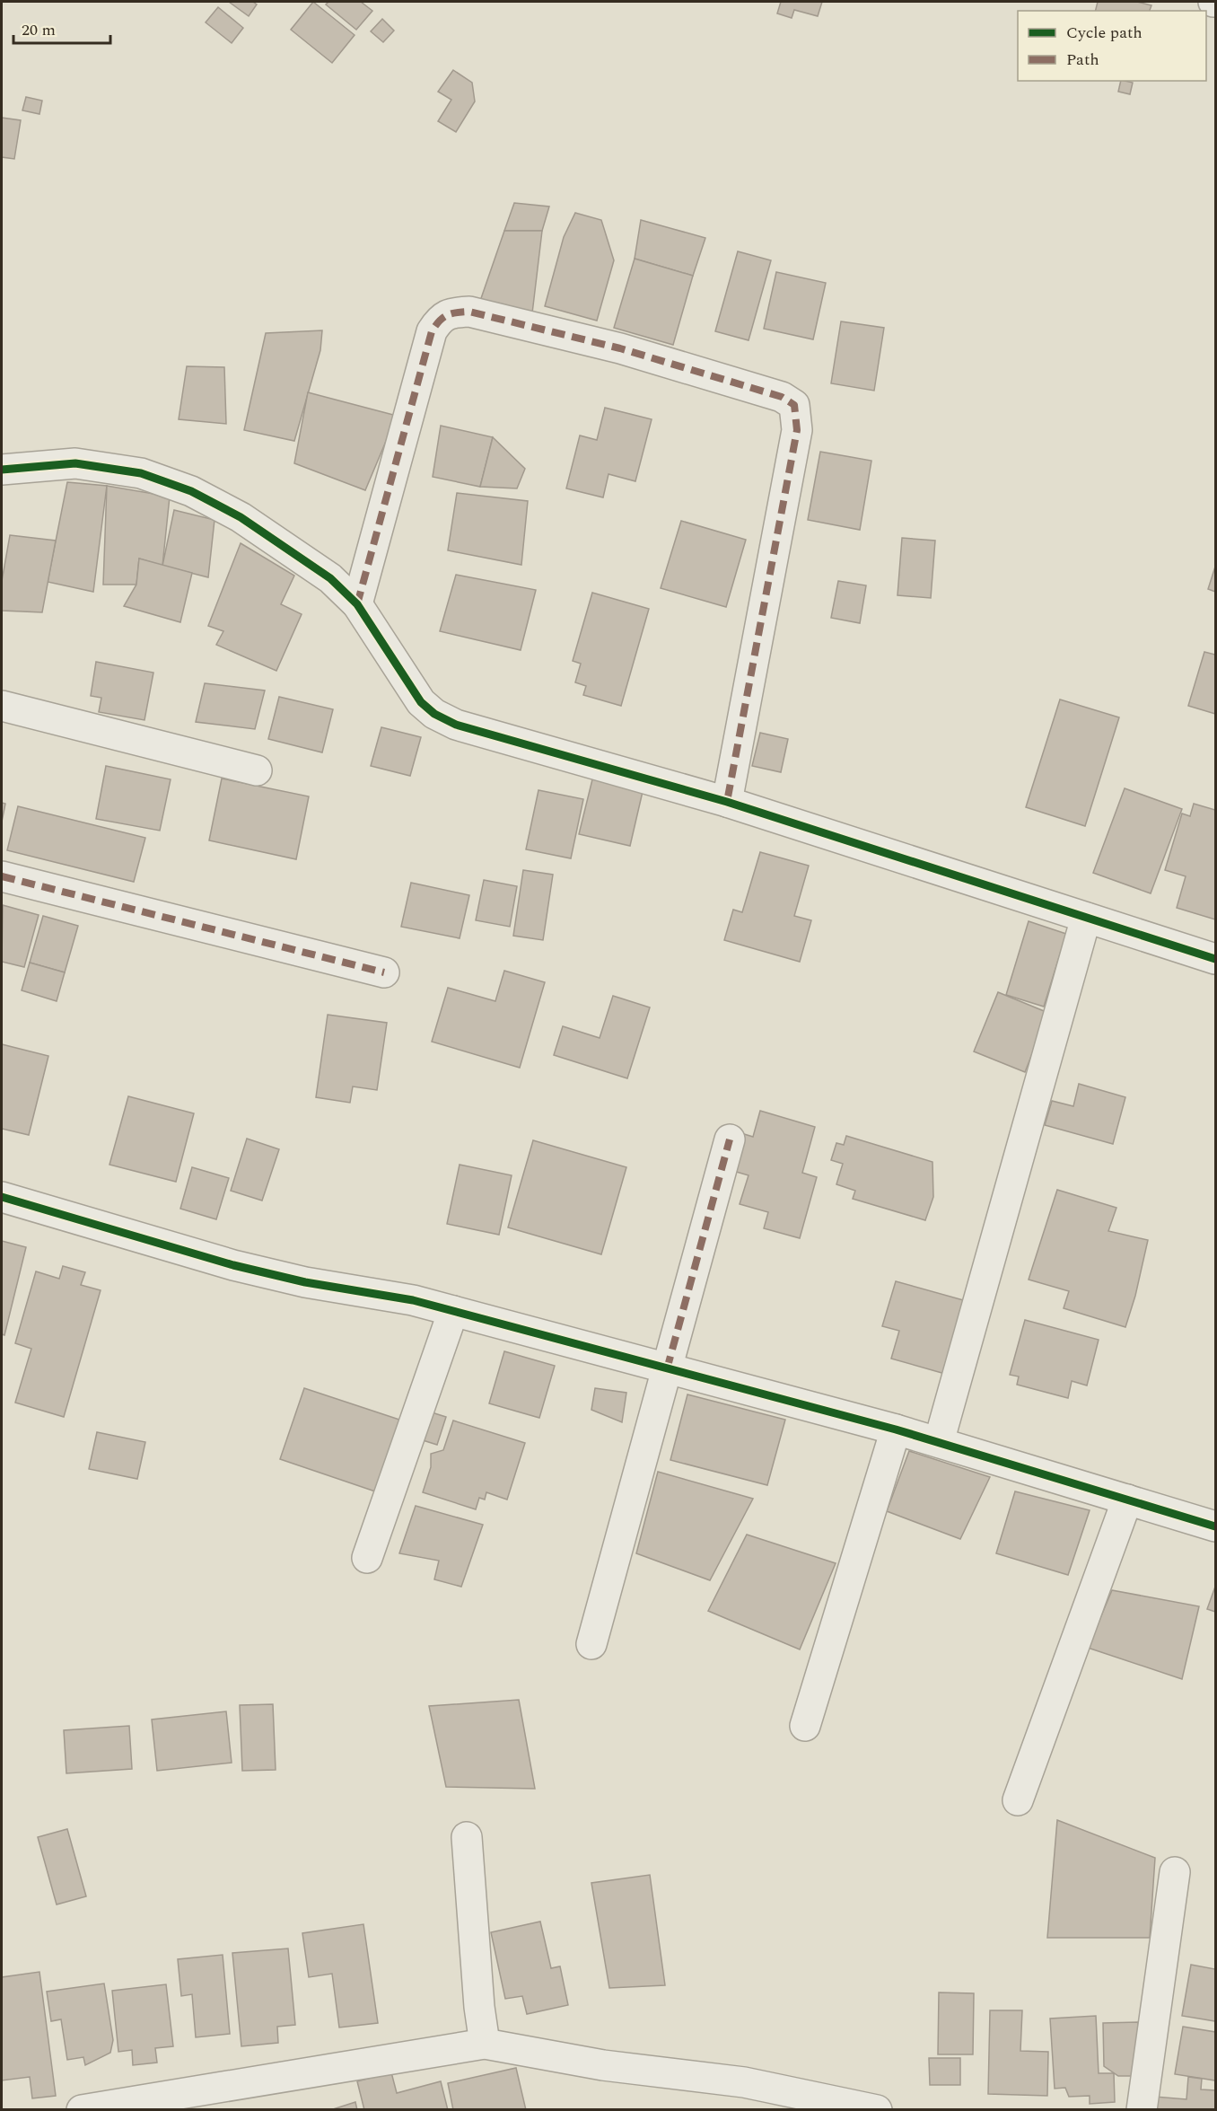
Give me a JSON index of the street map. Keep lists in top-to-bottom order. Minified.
{"legend":["Cycle path","Path"],"scale_bar":"20 m"}
